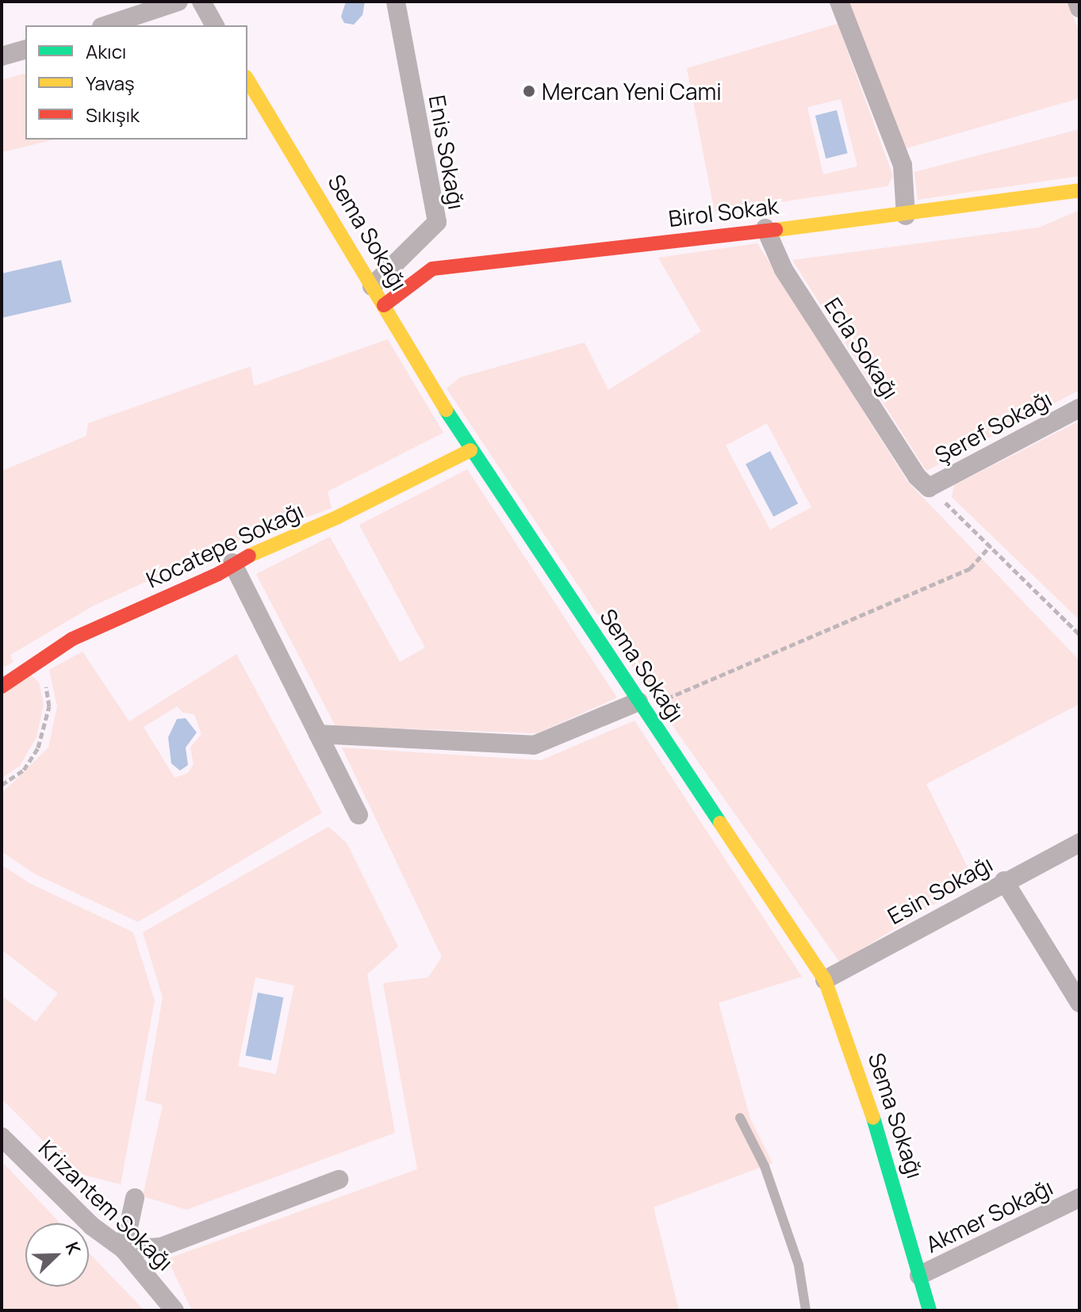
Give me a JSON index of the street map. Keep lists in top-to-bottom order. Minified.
{"streets":{"street":["Enis Sokağı","Birol Sokak","Sema Sokağı","Ecla Sokağı","Şeref Sokağı","Kocatepe Sokağı","Esin Sokağı","Krizantem Sokağı","Akmer Sokağı"]},"crossings":[["Enis Sokağı","Sema Sokağı"],["Birol Sokak","Sema Sokağı"],["Birol Sokak","Ecla Sokağı"],["Sema Sokağı","Kocatepe Sokağı"],["Sema Sokağı","Esin Sokağı"],["Sema Sokağı","Akmer Sokağı"],["Ecla Sokağı","Şeref Sokağı"]],"places":["Mercan Yeni Cami"],"legend":["Akıcı","Yavaş","Sıkışık"],"north":"top right"}
